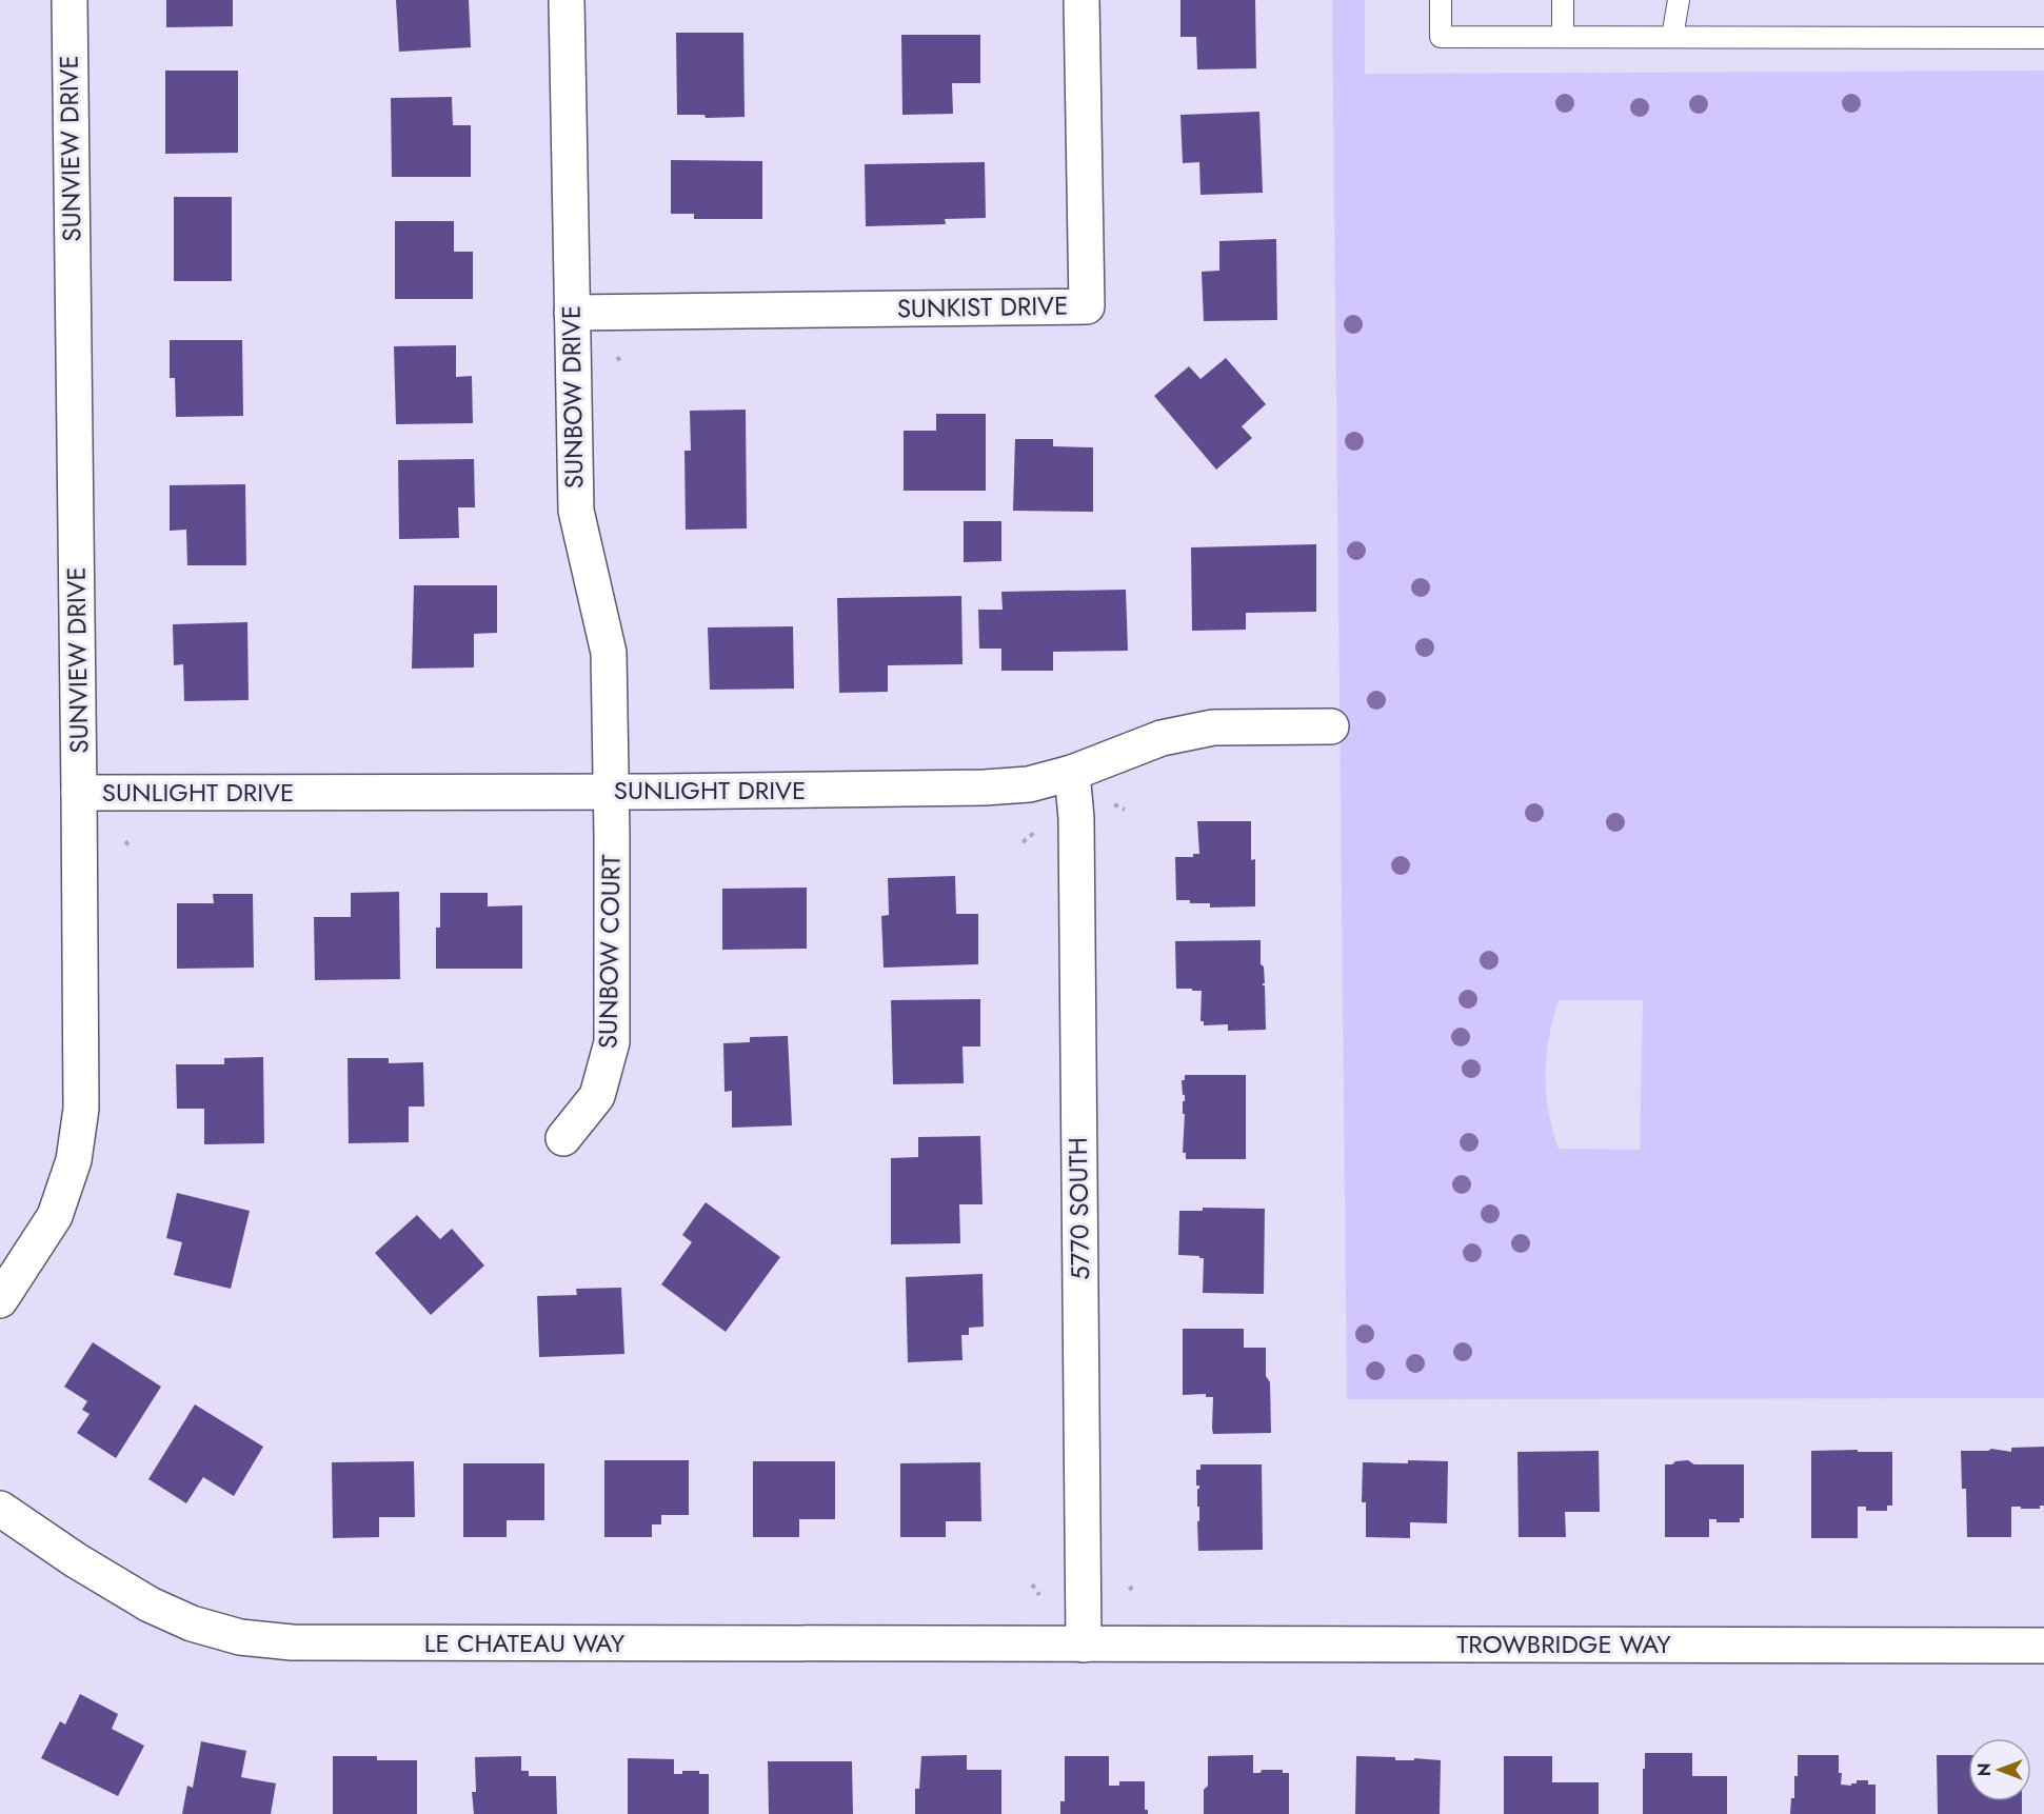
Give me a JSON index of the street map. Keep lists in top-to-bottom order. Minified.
{"streets":{"street":["SUNVIEW DRIVE","SUNKIST DRIVE","SUNBOW DRIVE","SUNLIGHT DRIVE","SUNBOW COURT","5770 SOUTH","LE CHATEAU WAY","TROWBRIDGE WAY"]},"crossings":[["SUNVIEW DRIVE","SUNLIGHT DRIVE"],["SUNKIST DRIVE","SUNBOW DRIVE"],["SUNBOW DRIVE","SUNLIGHT DRIVE"],["SUNBOW DRIVE","SUNBOW COURT"],["SUNLIGHT DRIVE","SUNBOW COURT"],["SUNLIGHT DRIVE","5770 SOUTH"],["5770 SOUTH","LE CHATEAU WAY"],["5770 SOUTH","TROWBRIDGE WAY"],["LE CHATEAU WAY","TROWBRIDGE WAY"]],"north":"left"}
